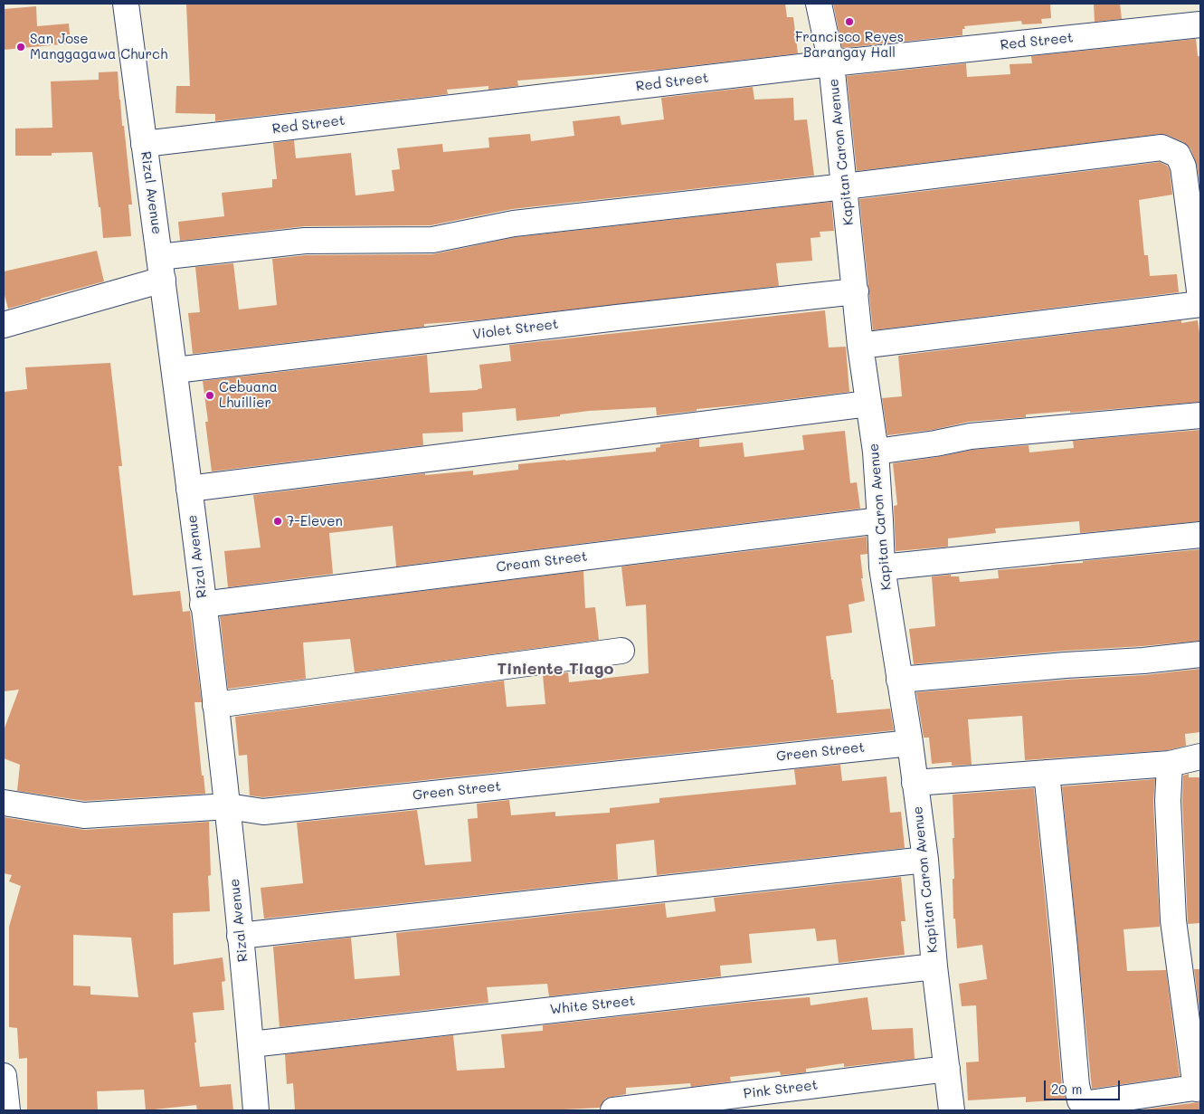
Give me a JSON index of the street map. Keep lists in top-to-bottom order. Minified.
{"streets":{"street":["Red Street","Kapitan Caron Avenue","Rizal Avenue","Violet Street","Cream Street","Green Street","White Street","Pink Street"]},"crossings":[["Red Street","Kapitan Caron Avenue"],["Red Street","Rizal Avenue"],["Kapitan Caron Avenue","Violet Street"],["Kapitan Caron Avenue","Cream Street"],["Kapitan Caron Avenue","Green Street"],["Kapitan Caron Avenue","White Street"],["Kapitan Caron Avenue","Pink Street"],["Rizal Avenue","Violet Street"],["Rizal Avenue","Cream Street"],["Rizal Avenue","Green Street"],["Rizal Avenue","White Street"]],"districts":["Tiniente Tiago"],"places":["Francisco Reyes Barangay Hall","San Jose Manggagawa Church","Cebuana Lhuillier","7-Eleven"],"scale_bar":"20 m"}
